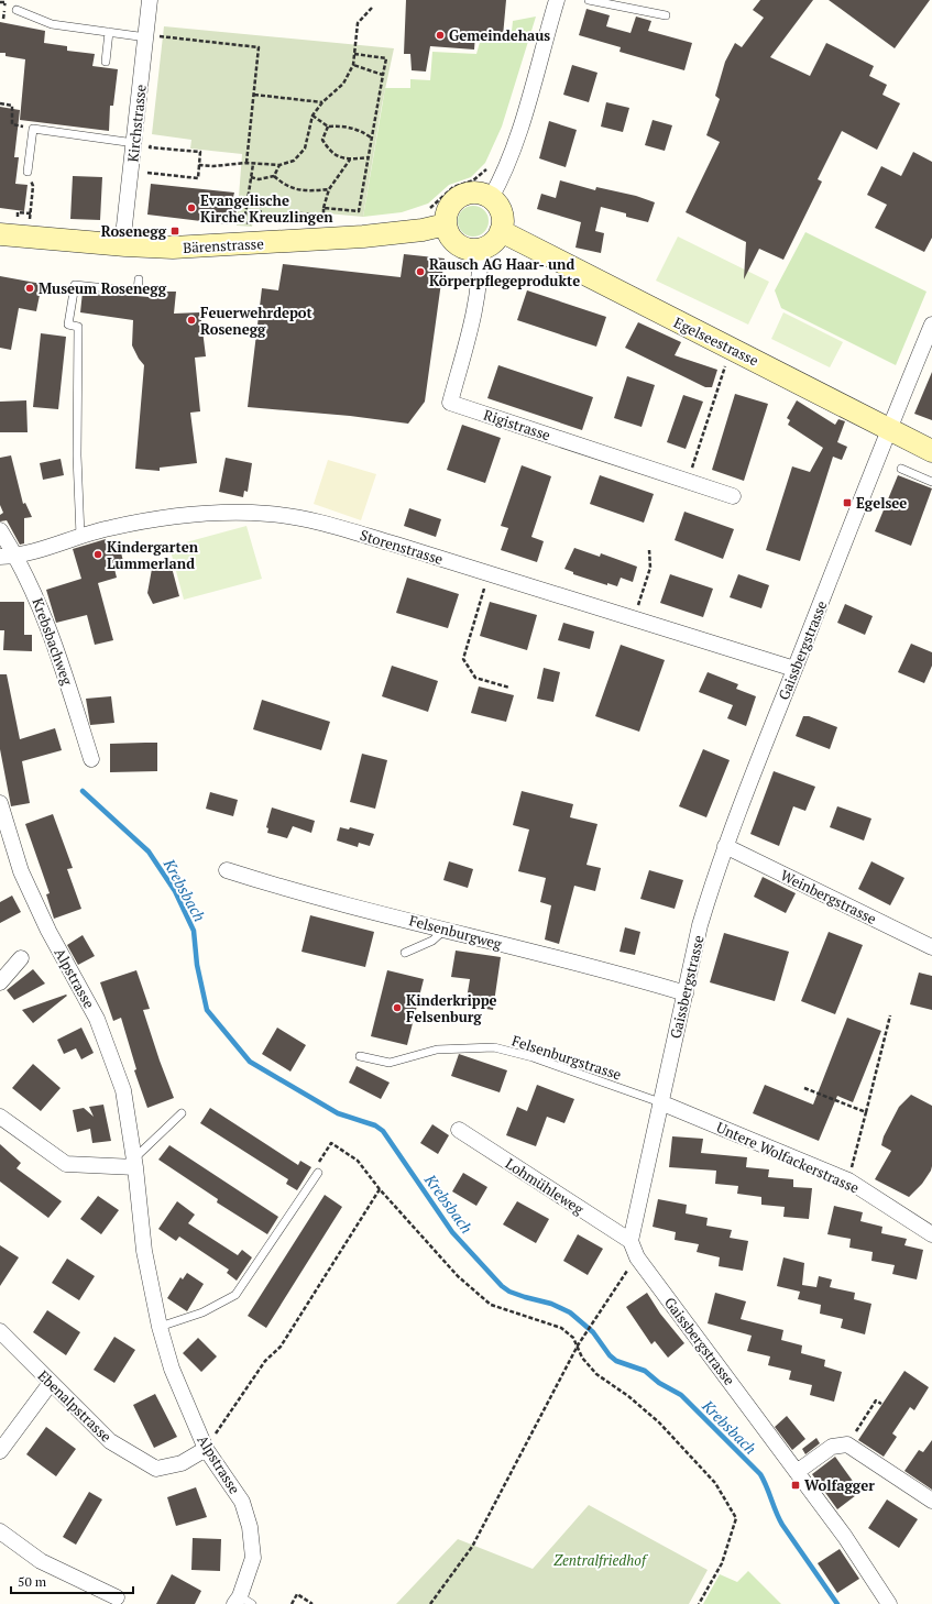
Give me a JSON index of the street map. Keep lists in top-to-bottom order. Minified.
{"streets":{"main road":["Bärenstrasse","Egelseestrasse"],"street":["Kirchstrasse","Rigistrasse","Storenstrasse","Krebsbachweg","Gaissbergstrasse","Weinbergstrasse","Felsenburgweg","Alpstrasse","Untere Wolfackerstrasse","Lohmühleweg","Ebenalpstrasse"],"lane":["Felsenburgstrasse"]},"crossings":[["Kirchstrasse","Bärenstrasse"],["Bärenstrasse","Egelseestrasse"],["Bärenstrasse","Rigistrasse"],["Egelseestrasse","Rigistrasse"],["Egelseestrasse","Gaissbergstrasse"],["Storenstrasse","Krebsbachweg"],["Storenstrasse","Gaissbergstrasse"],["Gaissbergstrasse","Weinbergstrasse"],["Gaissbergstrasse","Felsenburgweg"],["Gaissbergstrasse","Felsenburgstrasse"],["Gaissbergstrasse","Untere Wolfackerstrasse"],["Gaissbergstrasse","Lohmühleweg"],["Alpstrasse","Ebenalpstrasse"],["Felsenburgstrasse","Untere Wolfackerstrasse"]],"water":["Krebsbach"],"parks":["Zentralfriedhof"],"places":{"other":["Gemeindehaus","Evangelische Kirche Kreuzlingen","Rausch AG Haar- und Körperpflegeprodukte","Museum Rosenegg","Feuerwehrdepot Rosenegg","Kindergarten Lummerland","Kinderkrippe Felsenburg"],"transit":["Rosenegg","Egelsee","Wolfagger"]},"scale_bar":"50 m"}
